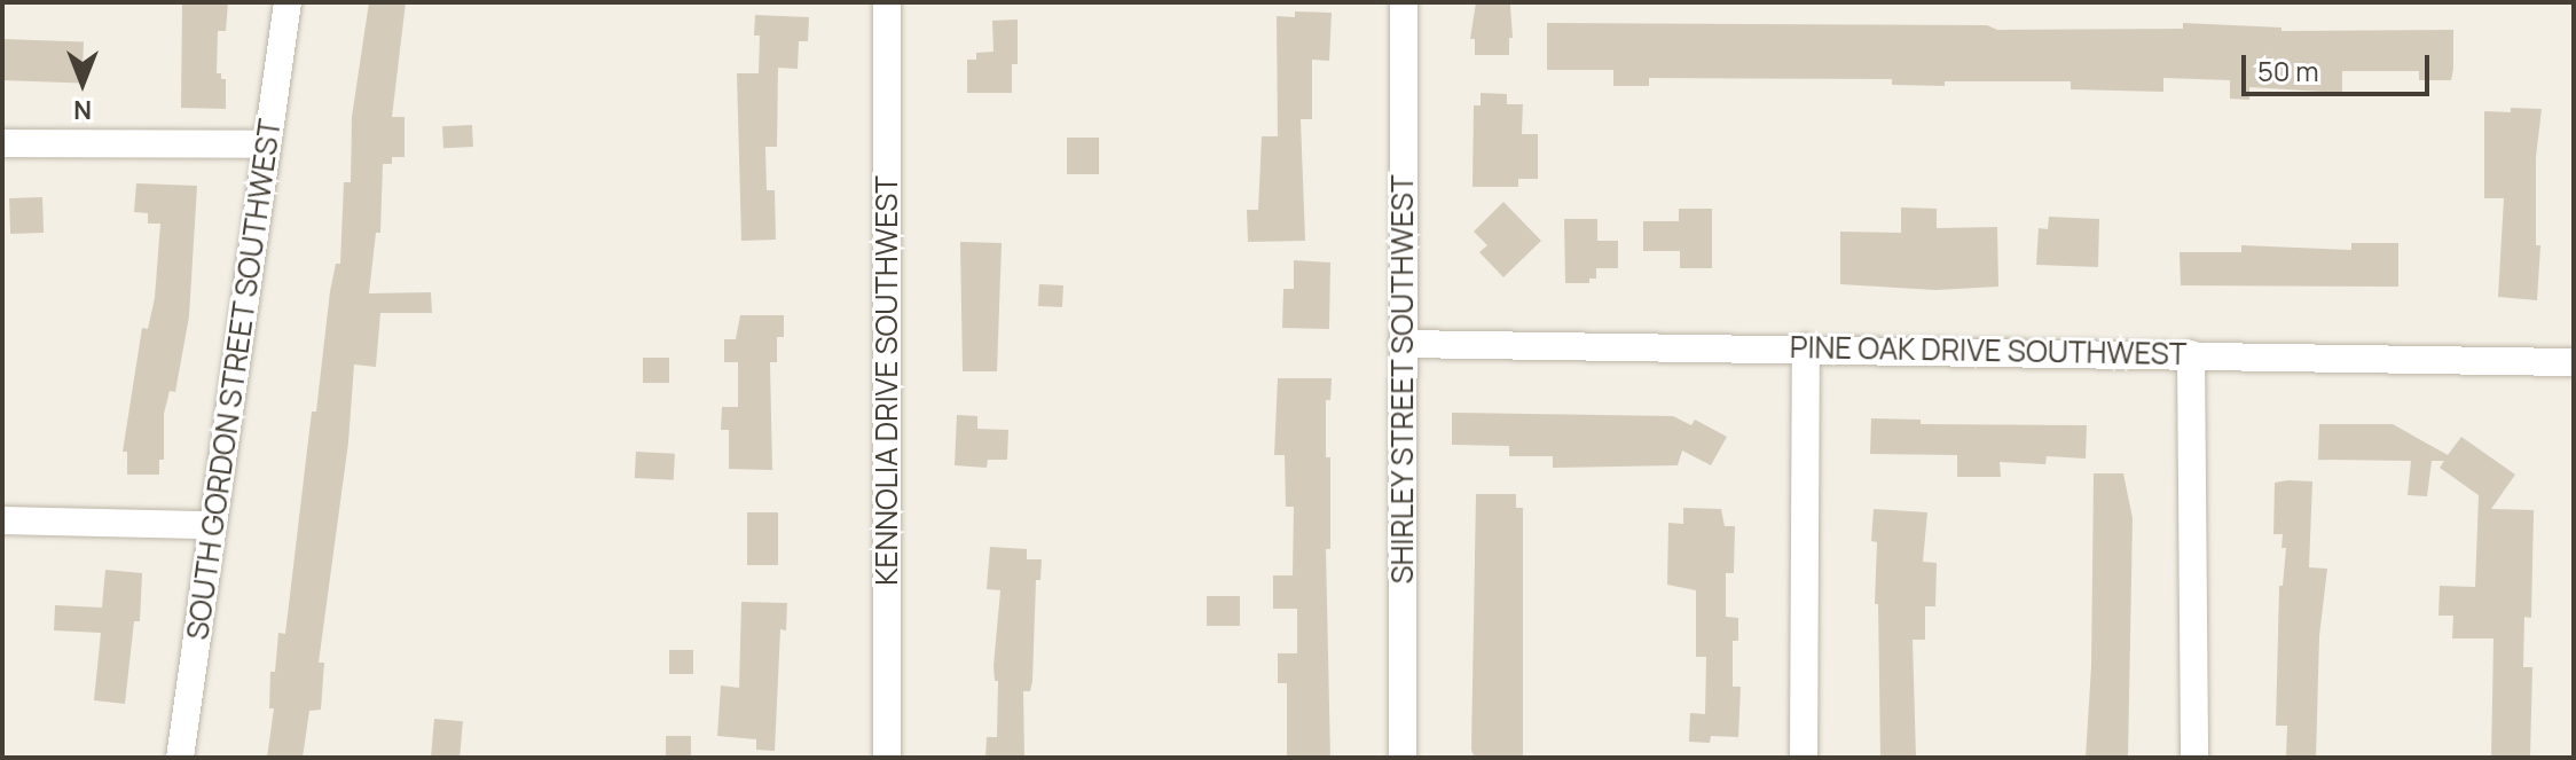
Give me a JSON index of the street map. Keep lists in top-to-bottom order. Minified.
{"streets":{"street":["PINE OAK DRIVE SOUTHWEST","SOUTH GORDON STREET SOUTHWEST","SHIRLEY STREET SOUTHWEST","KENNOLIA DRIVE SOUTHWEST"]},"crossings":[["PINE OAK DRIVE SOUTHWEST","SHIRLEY STREET SOUTHWEST"]],"scale_bar":"50 m","north":"bottom"}
